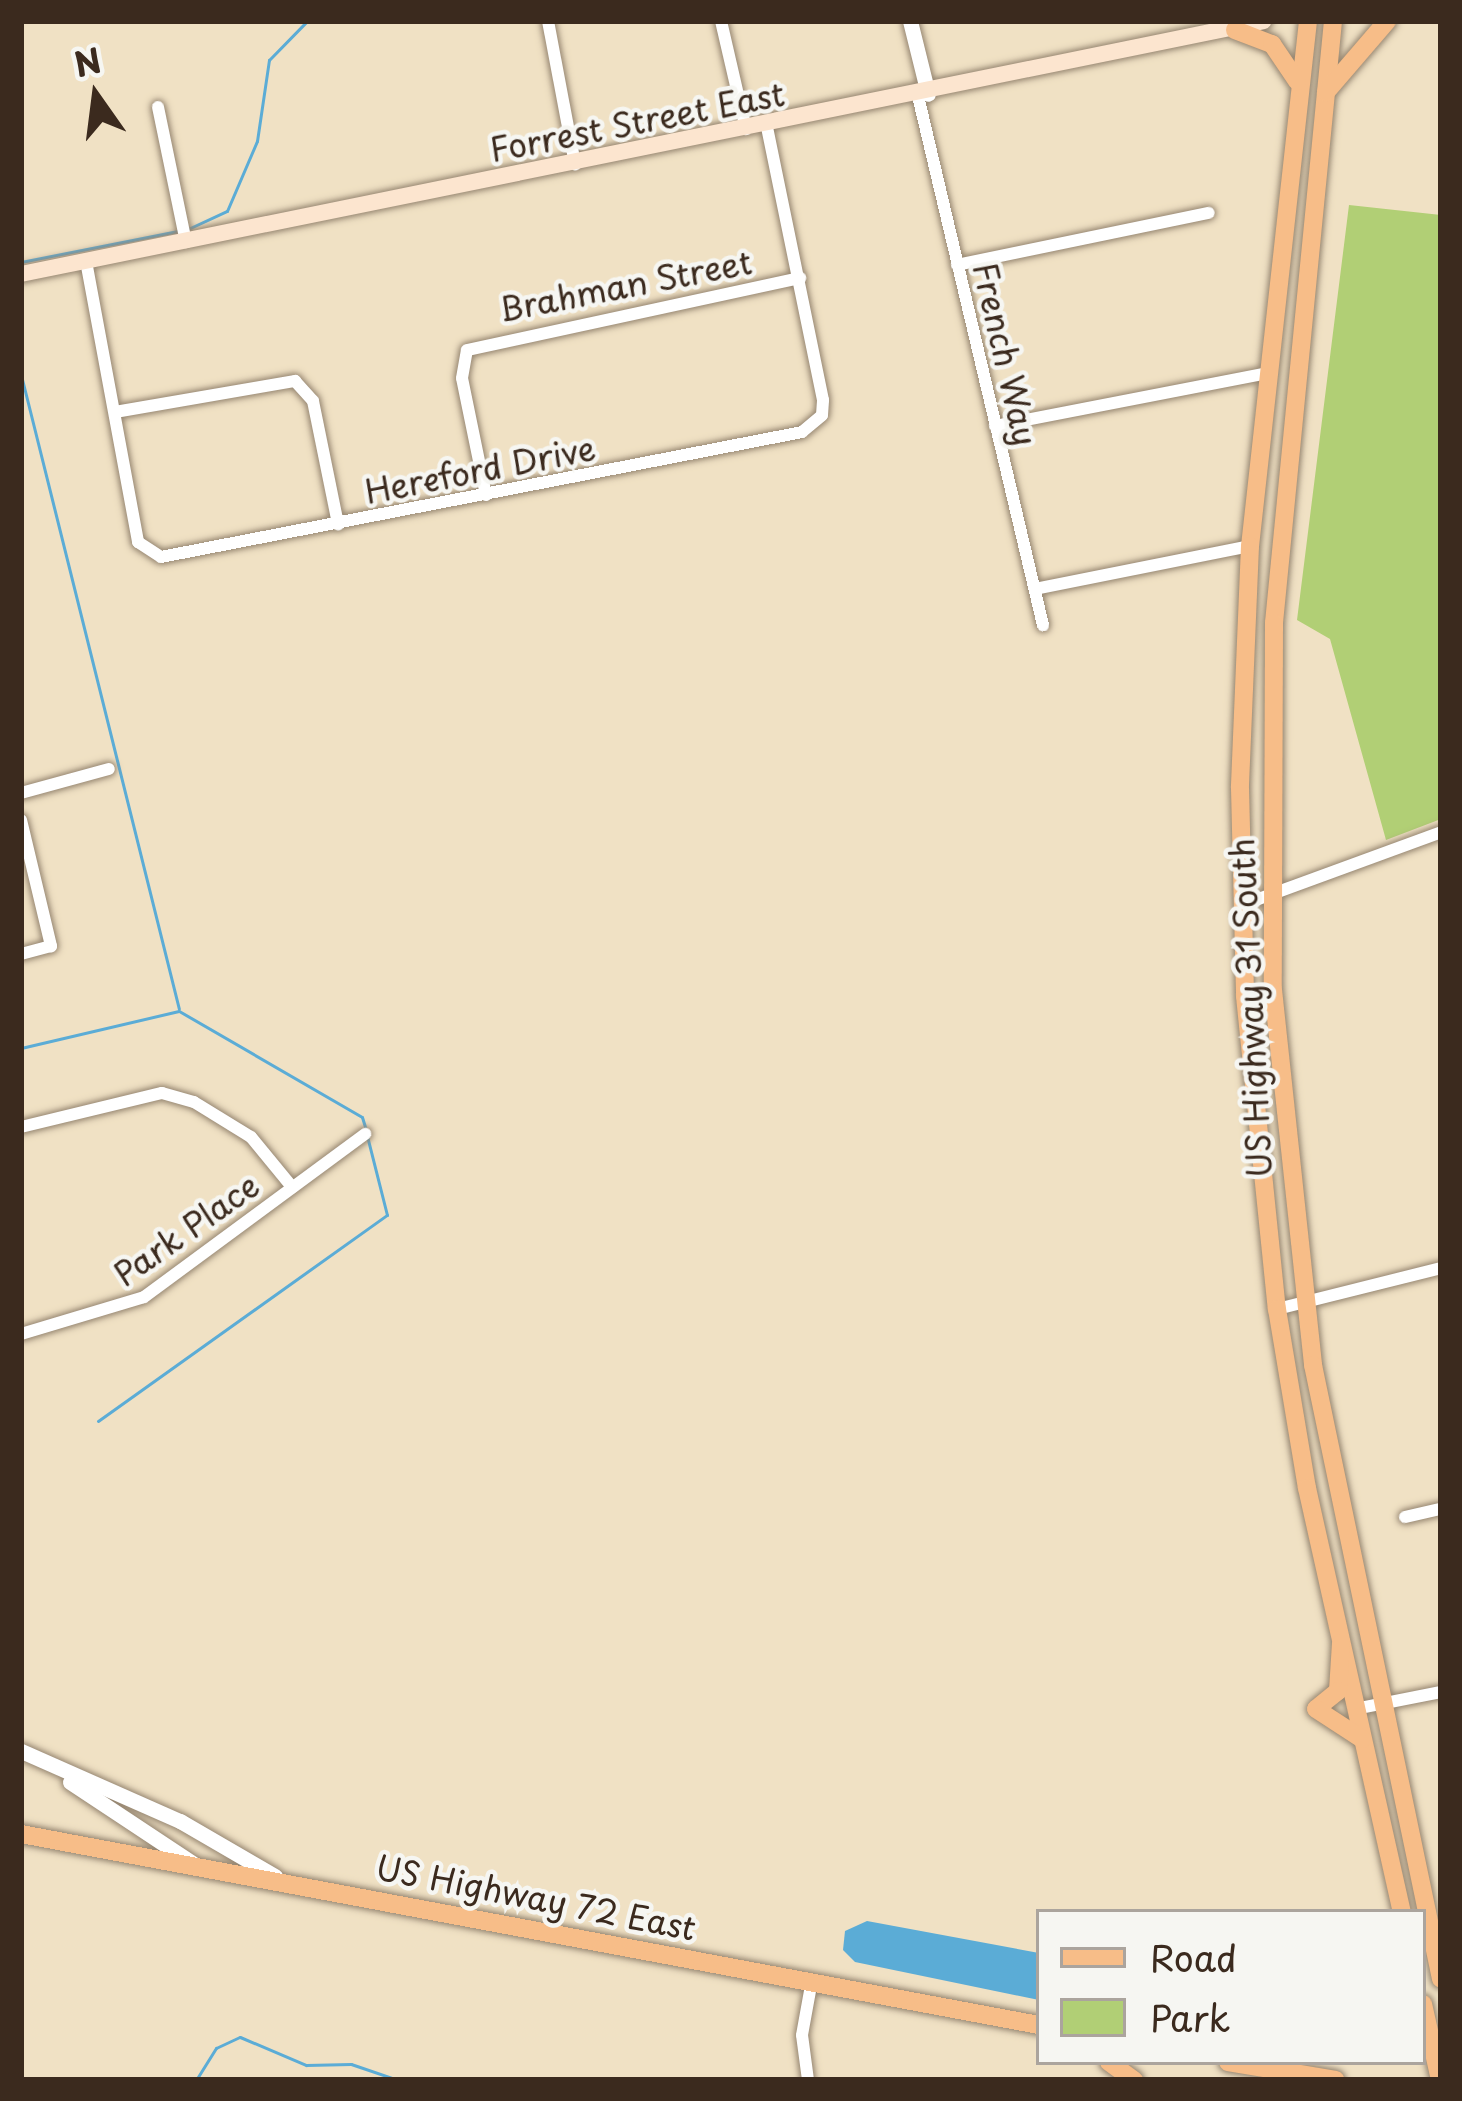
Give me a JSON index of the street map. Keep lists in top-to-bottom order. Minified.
{"streets":{"main road":["Forrest Street East","US Highway 31 South","US Highway 72 East"],"street":["Brahman Street","French Way","Hereford Drive","Park Place"]},"crossings":[["Forrest Street East","French Way"],["Forrest Street East","Hereford Drive"],["Brahman Street","Hereford Drive"]],"legend":["Road","Park"],"north":"top"}
